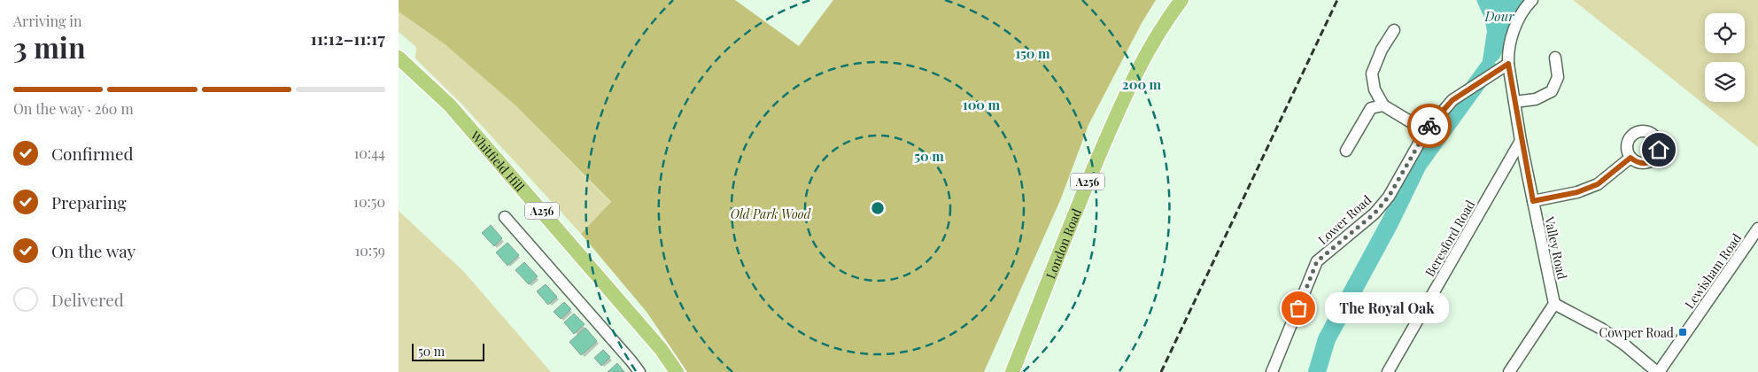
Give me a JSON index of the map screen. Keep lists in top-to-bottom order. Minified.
{"streets":{"main road":["Whitfield Hill","A256","London Road"],"street":["Lower Road","Beresford Road","Valley Road","Lewisham Road"]},"crossings":[["Lower Road","Valley Road"],["Beresford Road","Valley Road"]],"water":["Dour"],"parks":["Old Park Wood"],"places":{"other":["The Royal Oak"],"transit":["Cowper Road"]},"scale_bar":"50 m","page":{"heading":["3 min","Arriving in","11:12–11:17"],"bar":"On the way · 260 m","list":[["Confirmed","10:44"],["Preparing","10:50"],["On the way","10:59"],"Delivered"],"bubble":"The Royal Oak","scale":"50 m"},"rings":["150 m","200 m","100 m","50 m"]}
